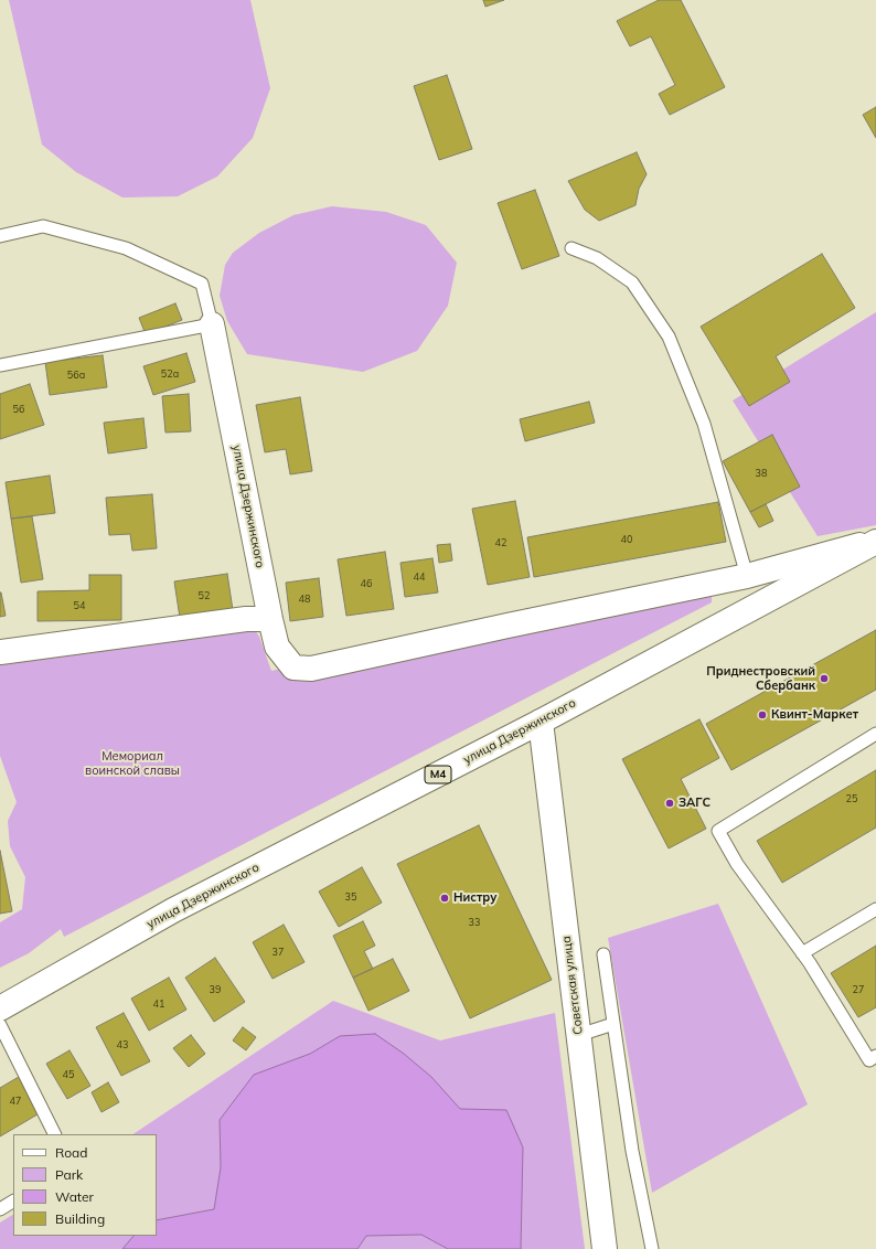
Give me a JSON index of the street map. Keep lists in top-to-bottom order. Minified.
{"streets":{"main road":["улица Дзержинского","M4","Советская улица"]},"crossings":[["улица Дзержинского","Советская улица"]],"parks":["Мемориал воинской славы"],"places":["Приднестровский Сбербанк","Квинт-Маркет","ЗАГС","Нистру"],"house_numbers":["52а","56а","56","38","40","42","44","46","52","48","54","25","35","33","37","39","27","41","43","45","47"],"legend":["Road","Park","Water","Building"]}
